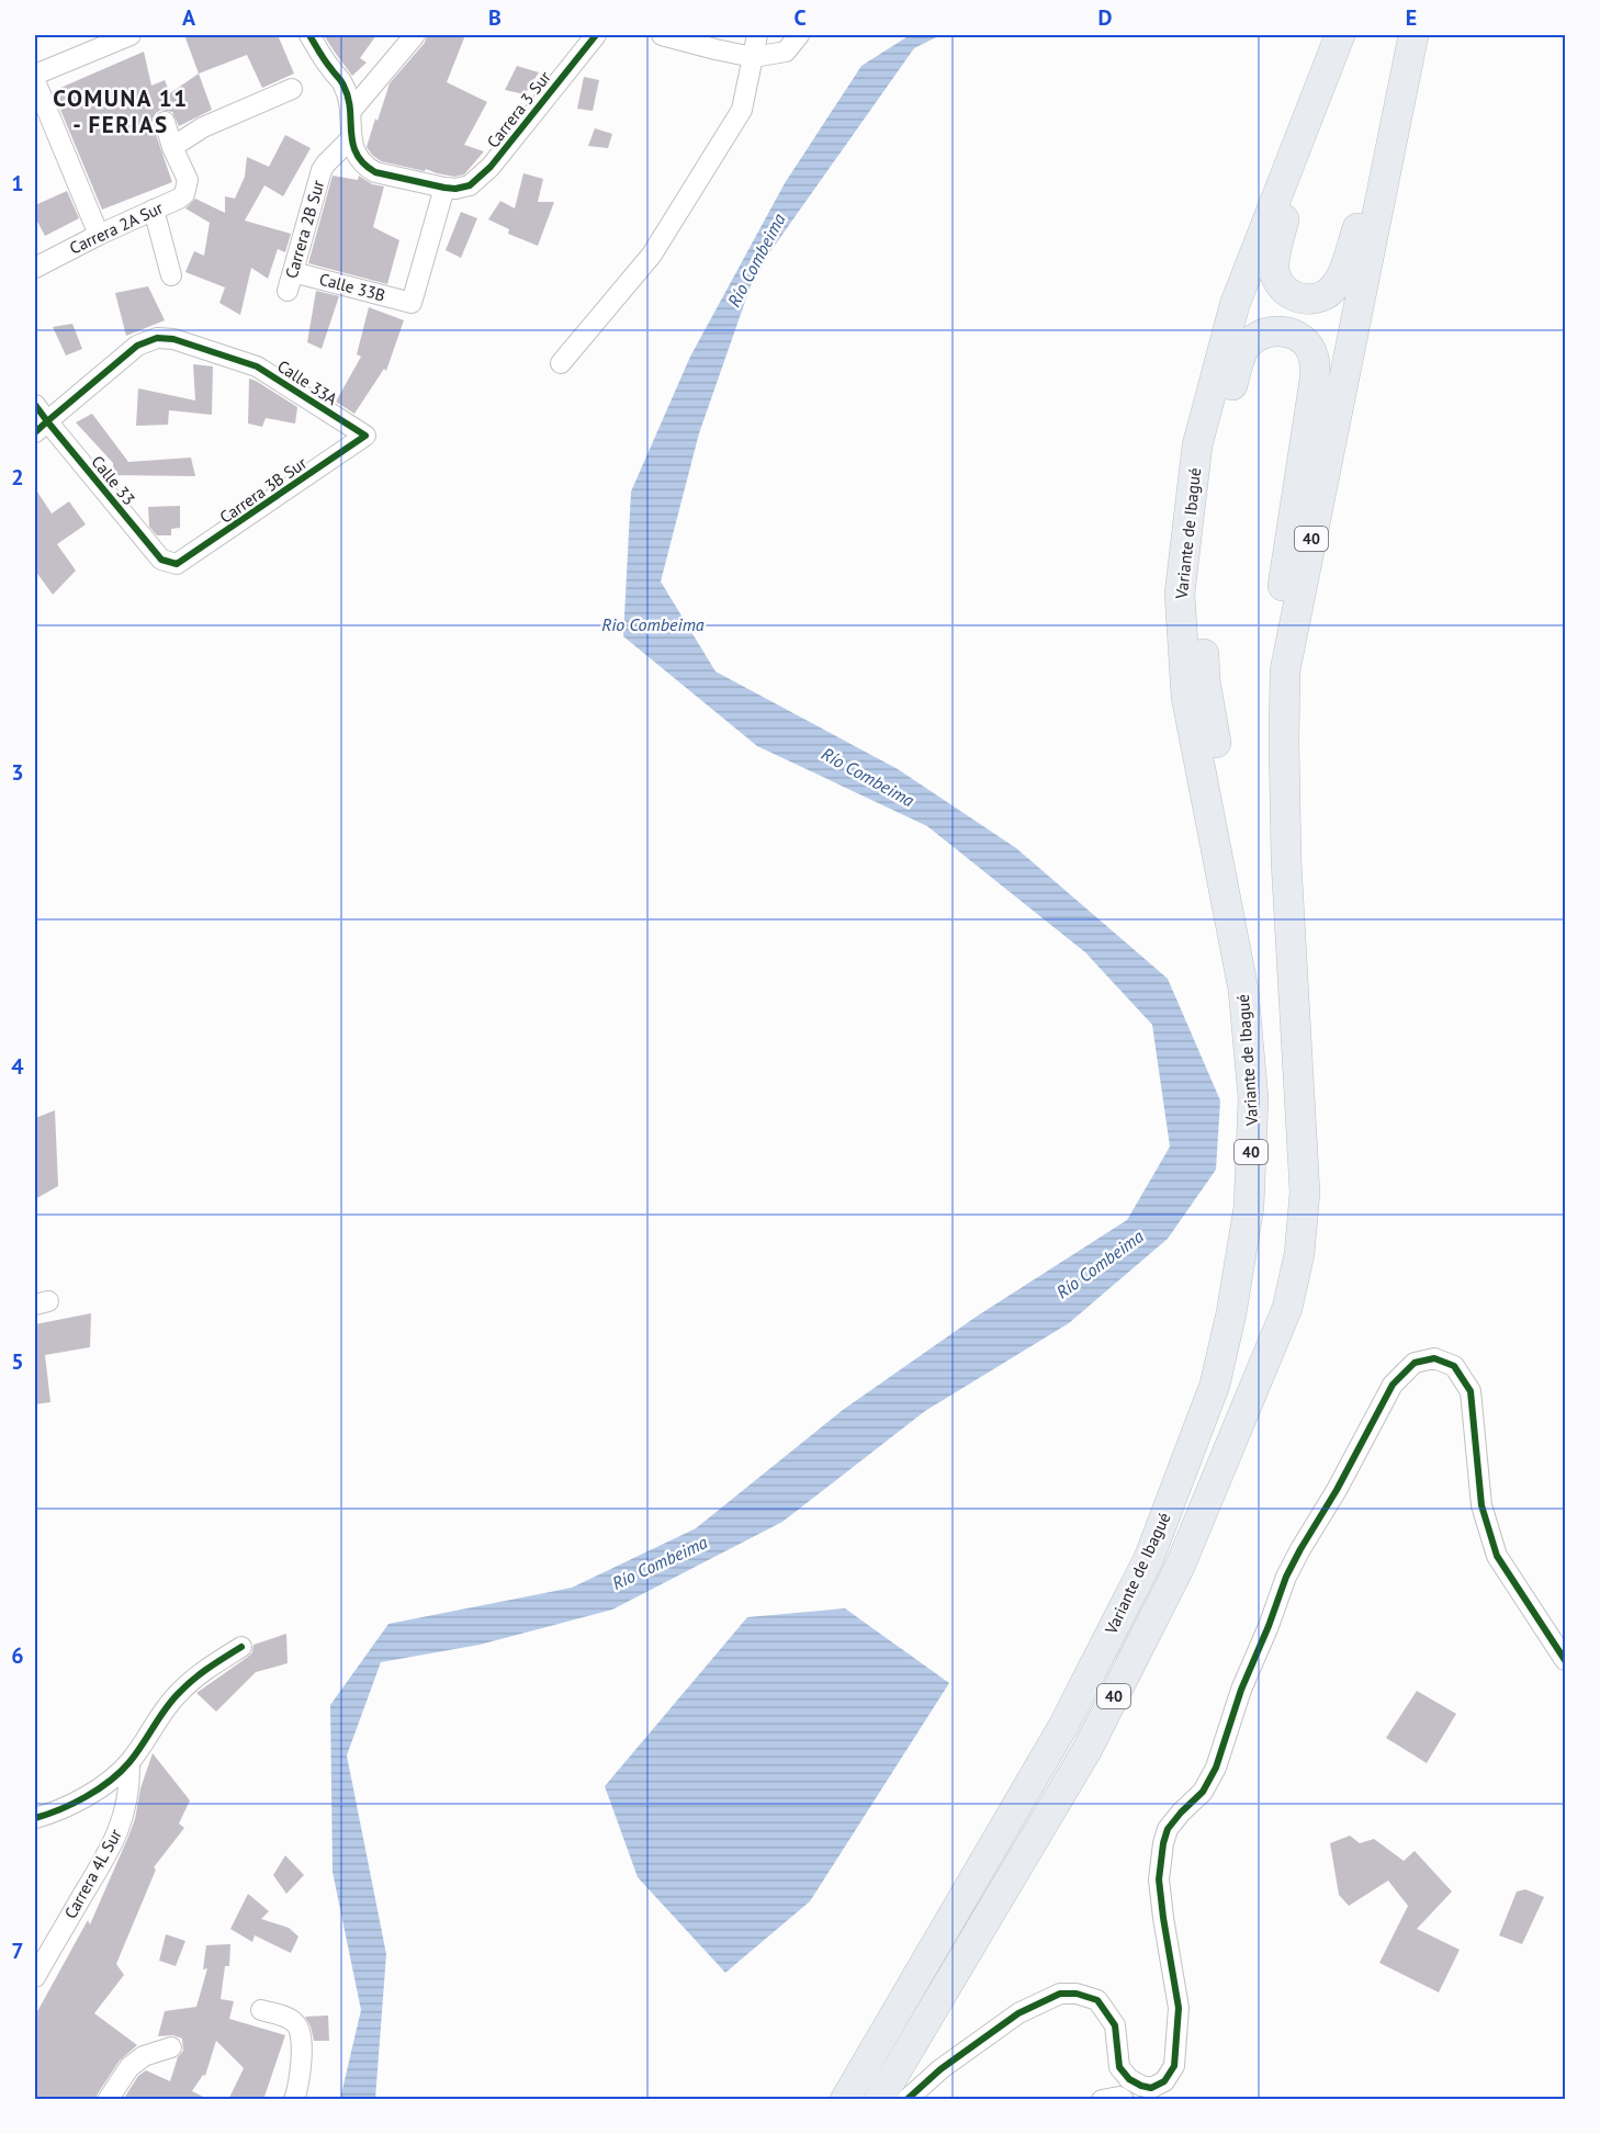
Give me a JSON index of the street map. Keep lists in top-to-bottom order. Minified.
{"streets":{"highway":["Variante de Ibagué","40"],"street":["Carrera 3 Sur","Carrera 2A Sur","Carrera 2B Sur","Calle 33B","Calle 33A","Calle 33","Carrera 3B Sur","Carrera 4L Sur"]},"crossings":[["Carrera 3 Sur","Calle 33B"],["Carrera 2B Sur","Calle 33B"],["Calle 33A","Calle 33"],["Calle 33A","Carrera 3B Sur"],["Calle 33","Carrera 3B Sur"]],"districts":["COMUNA 11 - FERIAS"],"water":["Río Combeima","Rio Combeima"],"grid":{"columns":["A","B","C","D","E"],"rows":["1","2","3","4","5","6","7"]}}
